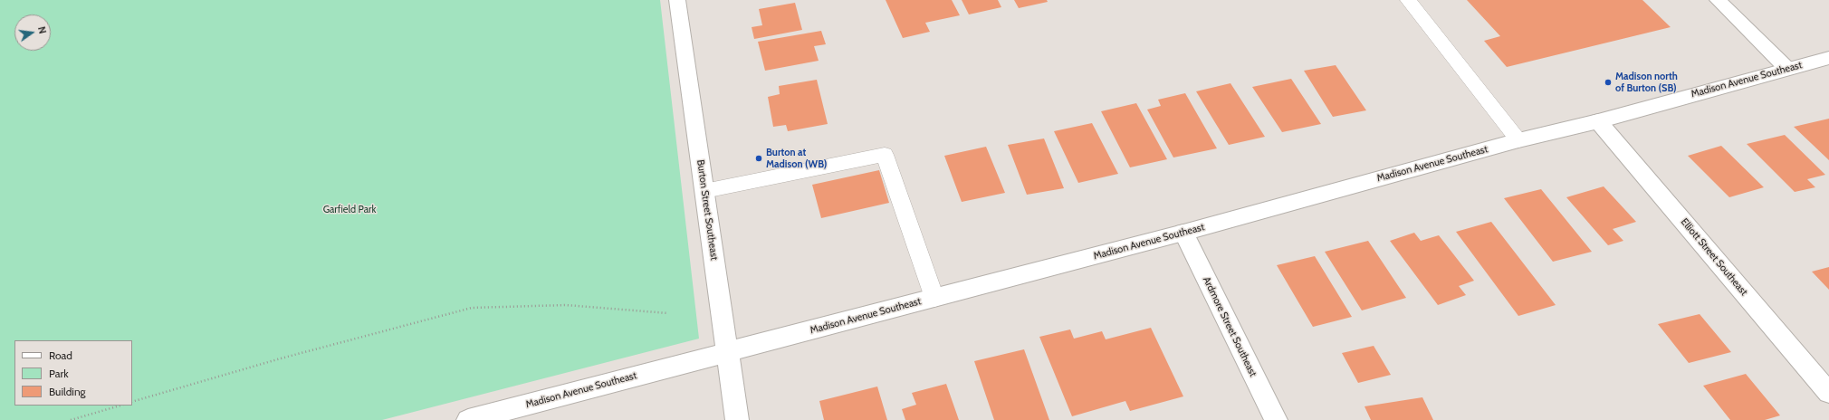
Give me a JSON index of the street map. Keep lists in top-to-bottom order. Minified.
{"streets":{"street":["Madison Avenue Southeast","Burton Street Southeast","Elliott Street Southeast","Ardmore Street Southeast"]},"crossings":[["Madison Avenue Southeast","Burton Street Southeast"],["Madison Avenue Southeast","Elliott Street Southeast"],["Madison Avenue Southeast","Ardmore Street Southeast"]],"parks":["Garfield Park"],"places":["Madison north of Burton (SB)","Burton at Madison (WB)"],"legend":["Road","Park","Building"],"north":"right"}
